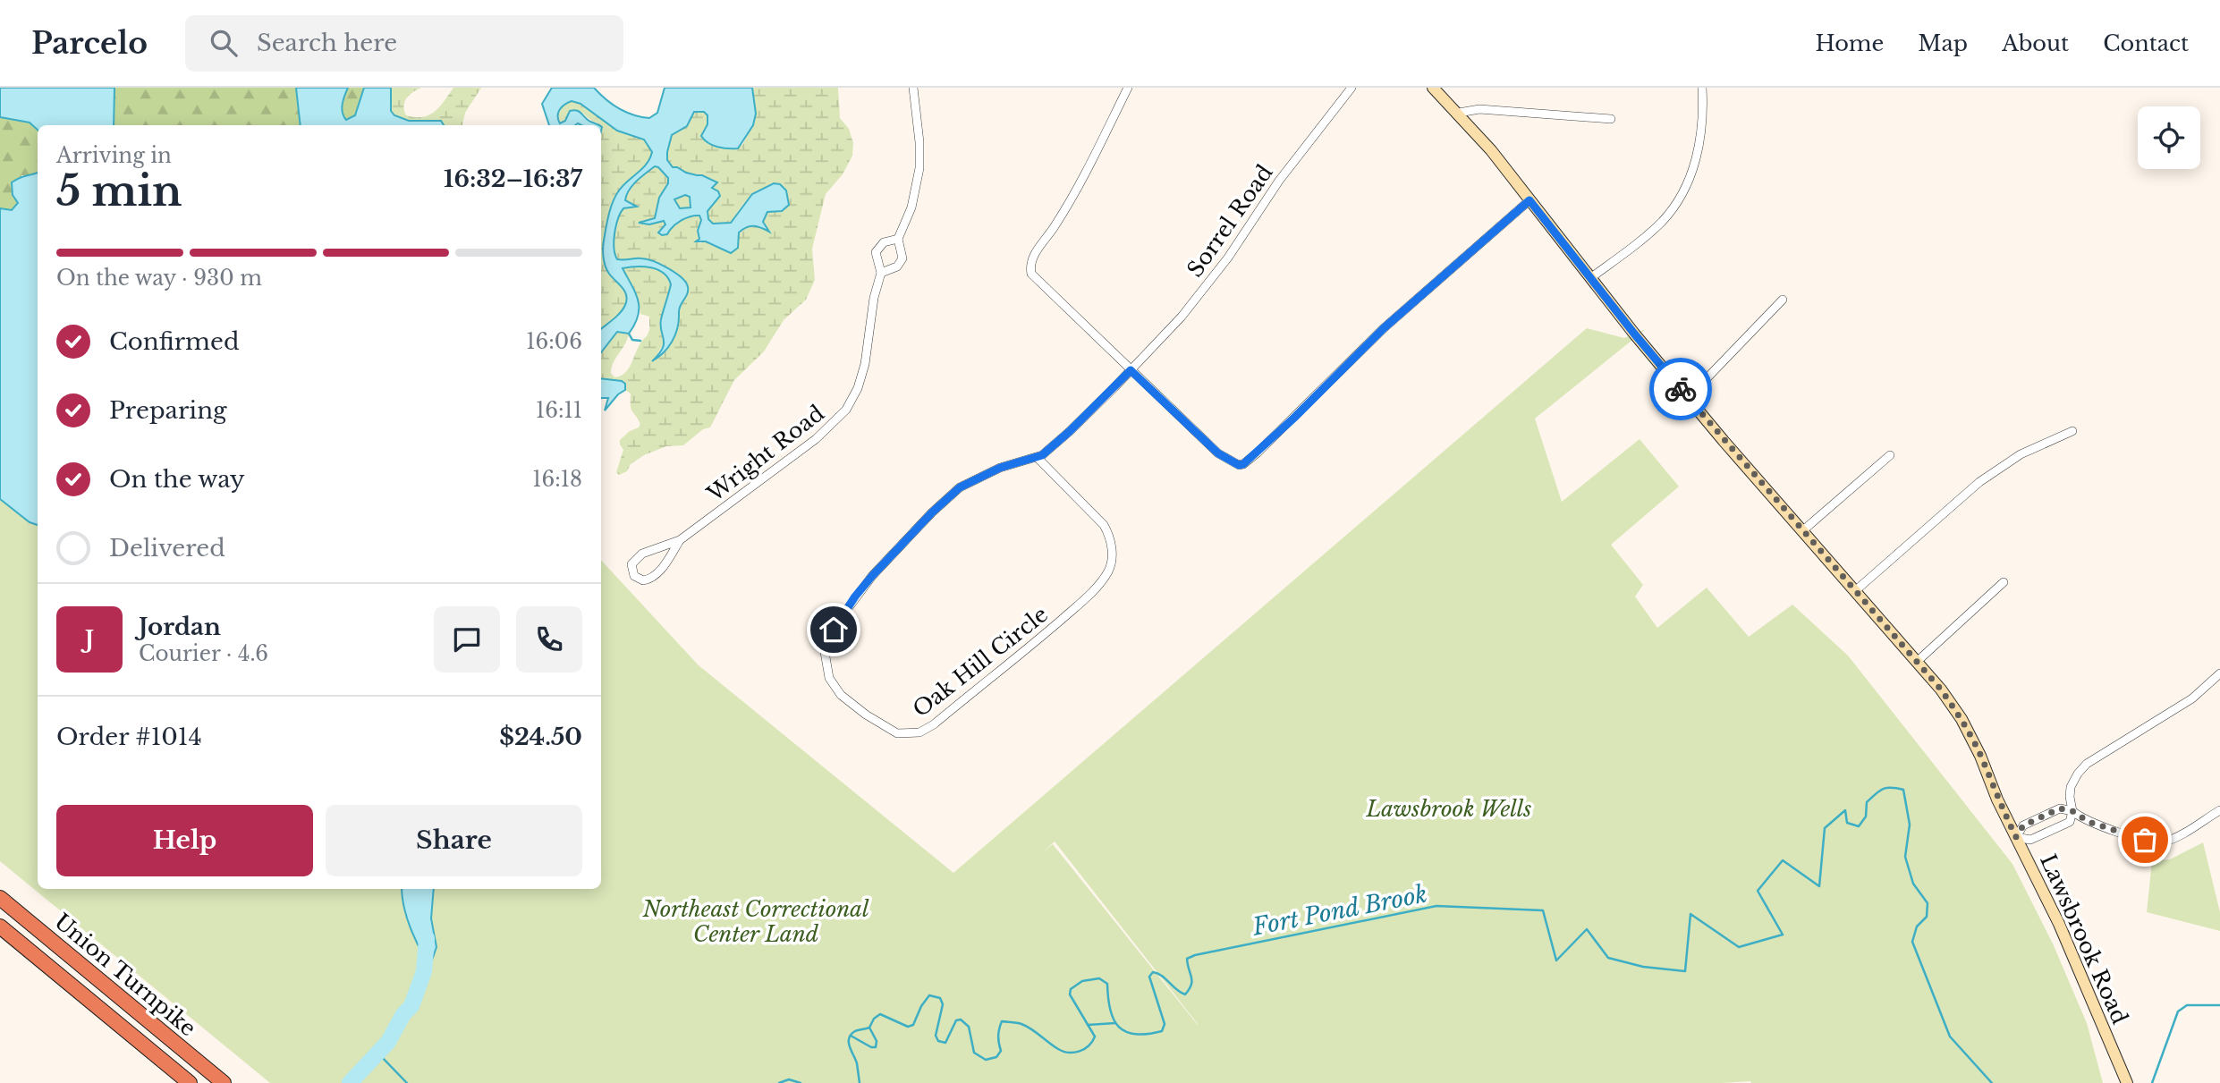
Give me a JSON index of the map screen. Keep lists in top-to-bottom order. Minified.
{"streets":{"highway":["Union Turnpike"],"street":["Sorrel Road","Wright Road","Oak Hill Circle","Lawsbrook Road"]},"crossings":[["Sorrel Road","Oak Hill Circle"]],"water":["Fort Pond Brook"],"parks":["Lawsbrook Wells","Northeast Correctional Center Land"],"page":{"header":"Parcelo","search":"Search here","nav":["Home","Map","About","Contact"],"heading":["5 min","Arriving in","16:32–16:37"],"panel":["Jordan","Courier · 4.6","Order #1014","$24.50"],"bar":"On the way · 930 m","list":[["Confirmed","16:06"],["Preparing","16:11"],["On the way","16:18"],"Delivered"],"round":"J","buttons":["Help","Share"]}}
